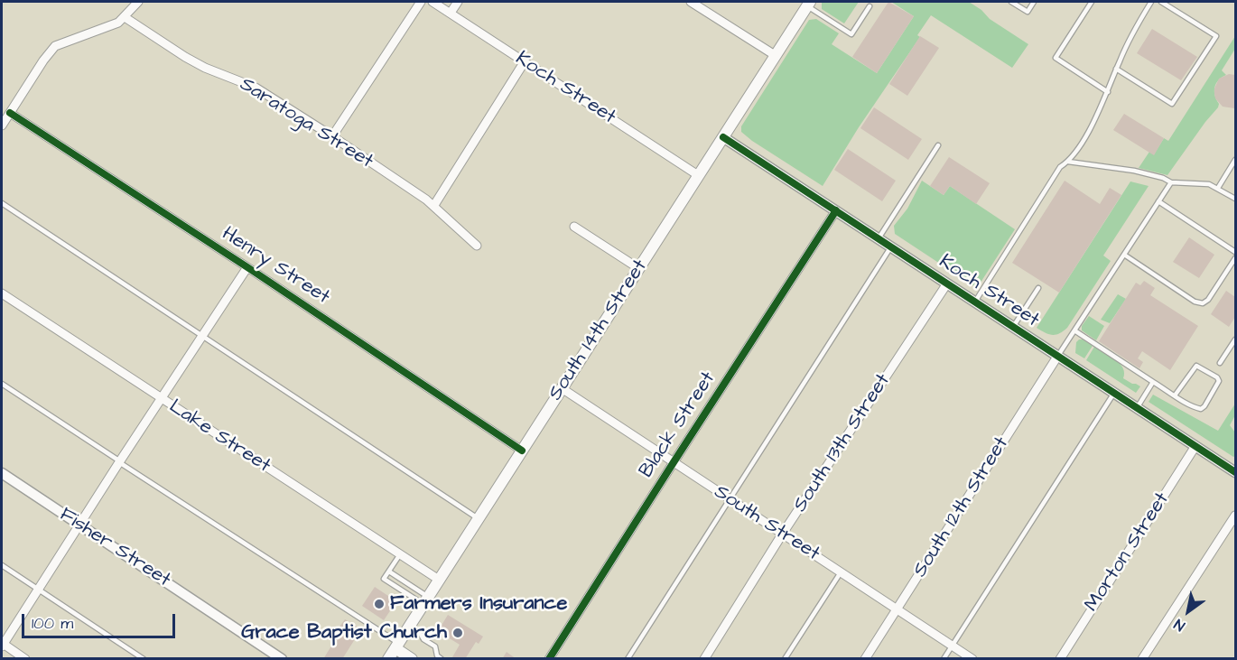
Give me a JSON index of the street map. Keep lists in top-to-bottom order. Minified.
{"streets":{"main road":["South 14th Street"],"street":["Koch Street","Saratoga Street","Henry Street","Black Street","Lake Street","South 13th Street","South 12th Street","South Street","Fisher Street","Morton Street"]},"crossings":[["Koch Street","South 14th Street"],["Koch Street","Black Street"],["Koch Street","South 13th Street"],["Koch Street","South 12th Street"],["Koch Street","Morton Street"],["Henry Street","South 14th Street"],["South 14th Street","Lake Street"],["South 14th Street","South Street"],["Black Street","South Street"],["South 13th Street","South Street"],["South 12th Street","South Street"]],"places":["Farmers Insurance","Grace Baptist Church"],"scale_bar":"100 m","north":"bottom left"}
